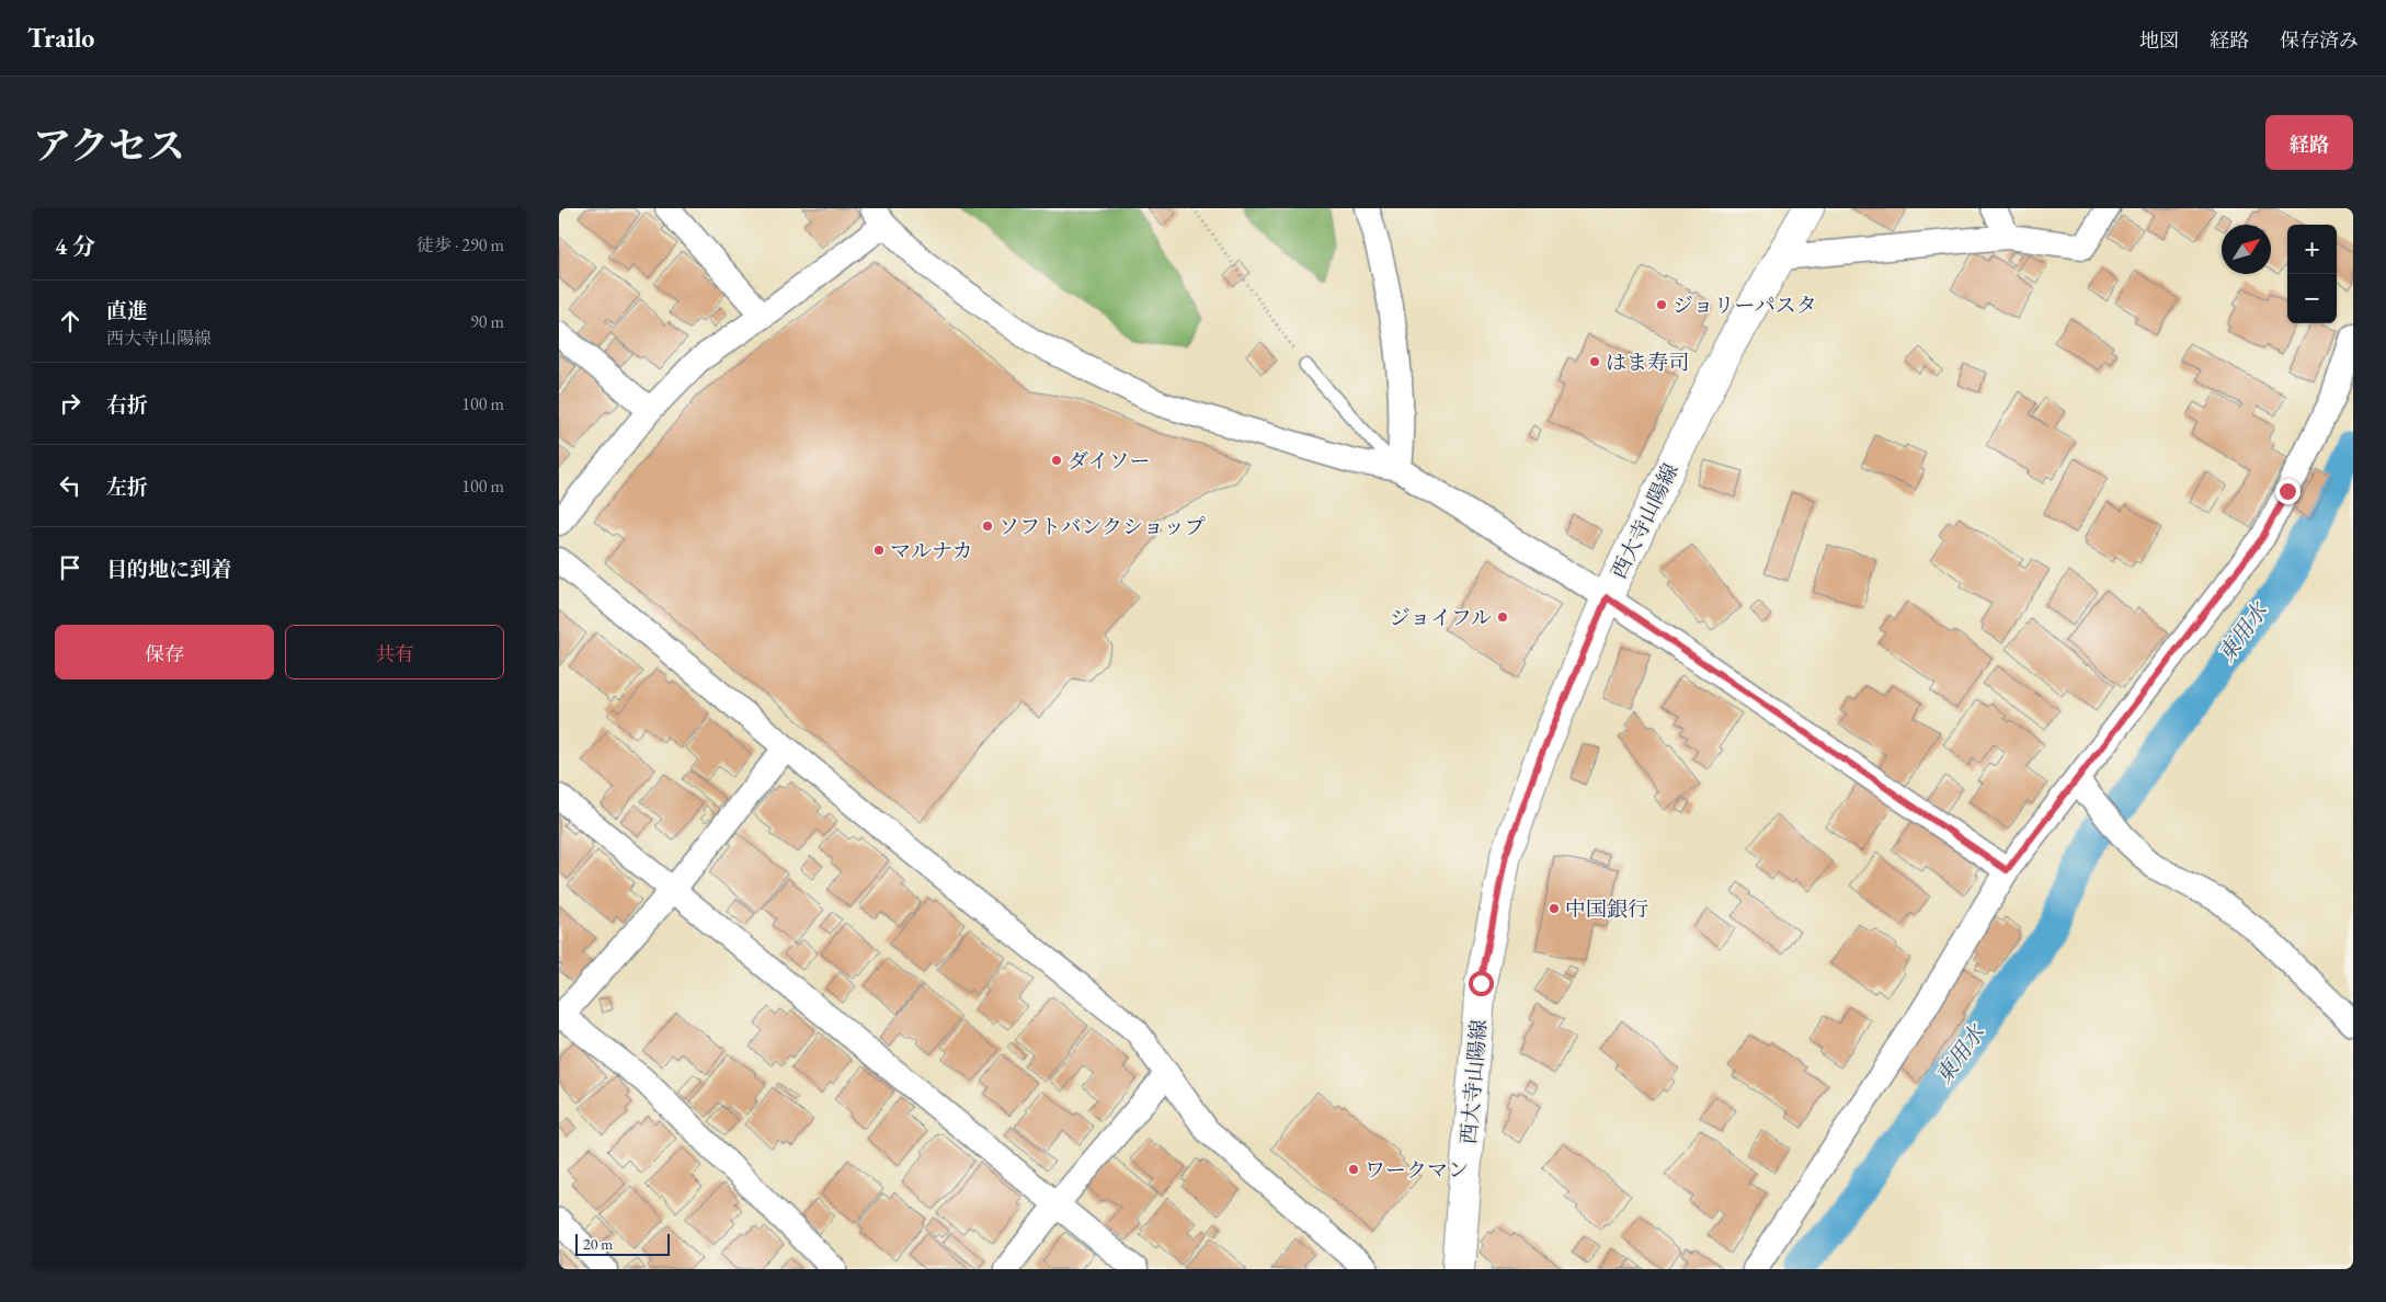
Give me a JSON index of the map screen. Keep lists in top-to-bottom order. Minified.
{"streets":{"main road":["西大寺山陽線"]},"water":["東用水"],"places":["ジョリーパスタ","はま寿司","ダイソー","ソフトバンクショップ","マルナカ","ジョイフル","中国銀行","ワークマン"],"scale_bar":"20 m","north":"top right","page":{"header":"Trailo","nav":["地図","経路","保存済み"],"title":"アクセス","buttons":["経路",["保存","共有"]],"heading":["4 分","徒歩 · 290 m"],"map_buttons":["+","−"],"list":[["直進","西大寺山陽線","90 m"],["右折","100 m"],["左折","100 m"],"目的地に到着"],"scale":"20 m"}}
